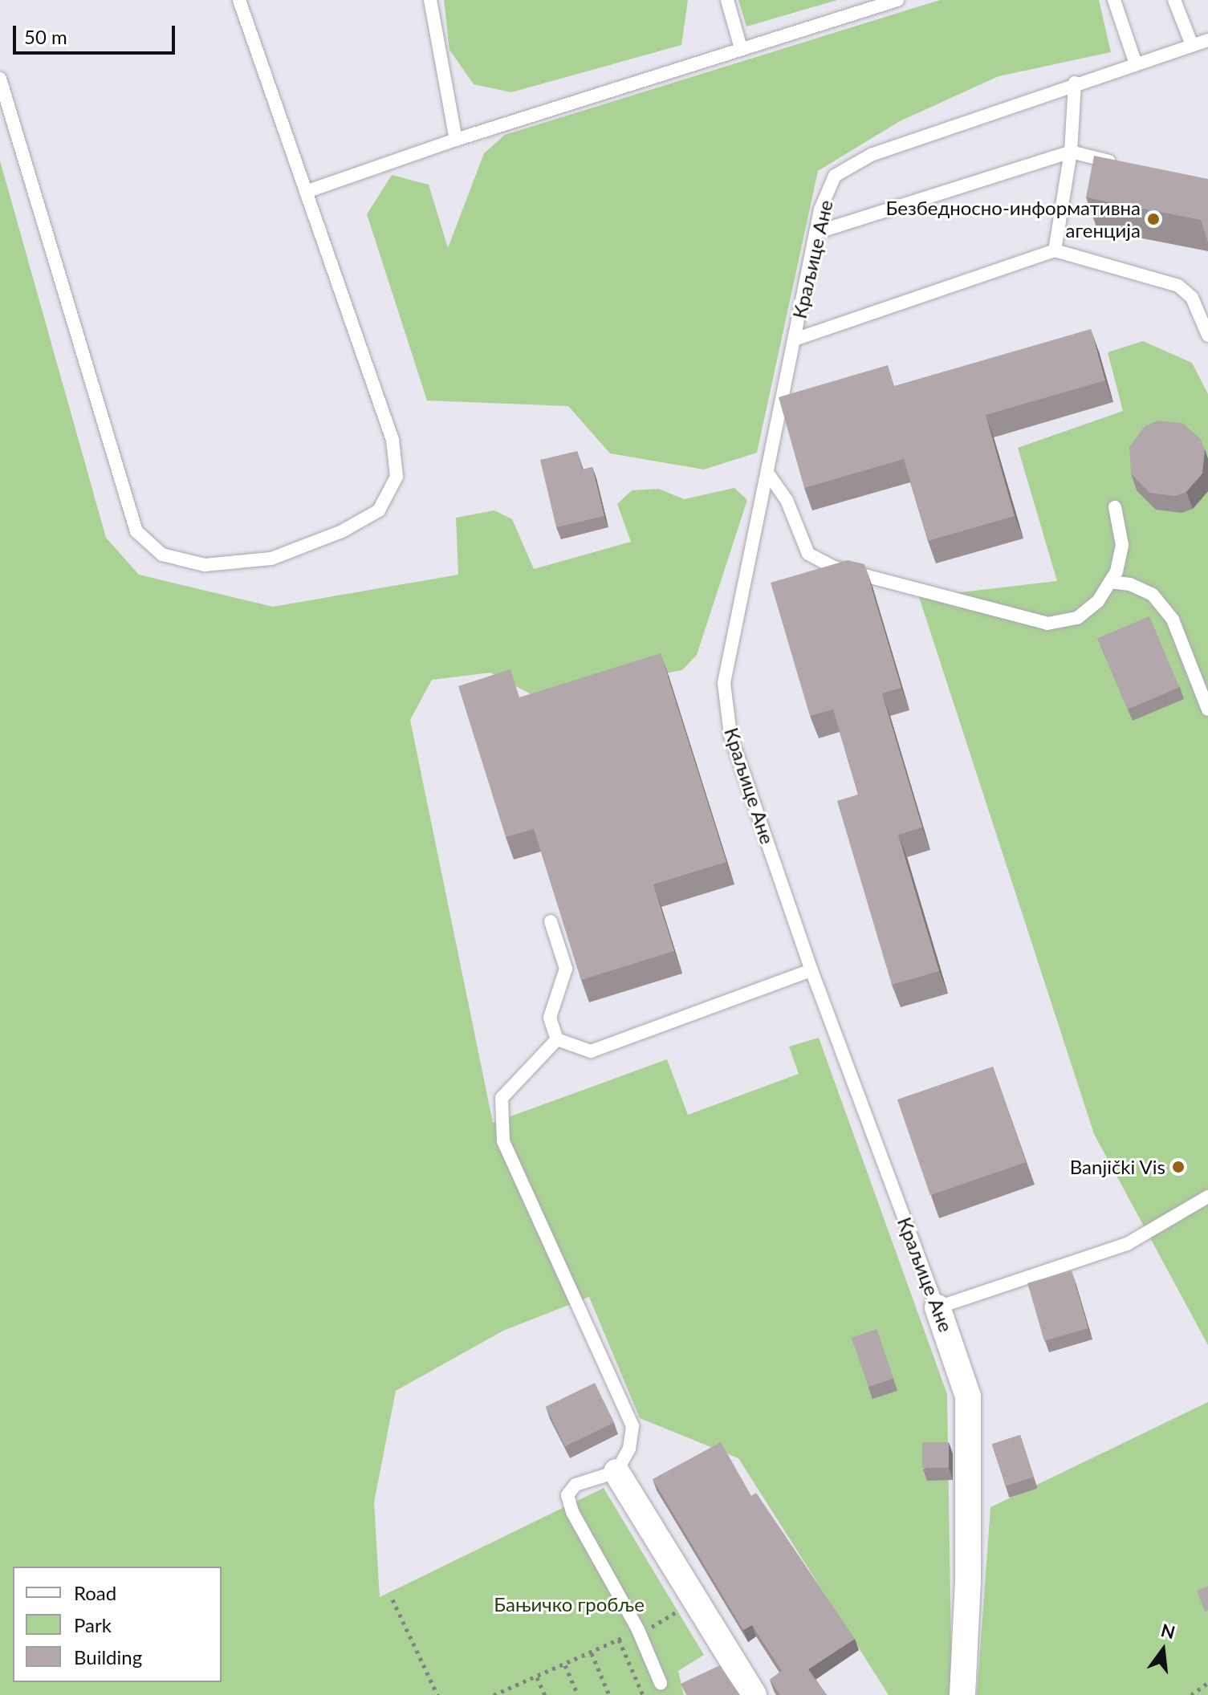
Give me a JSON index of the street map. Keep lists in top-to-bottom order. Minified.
{"streets":{"street":["Краљице Ане"]},"parks":["Бањичко гробље"],"places":["Безбедносно-информативна агенција","Banjički Vis"],"legend":["Road","Park","Building"],"scale_bar":"50 m","north":"top"}
